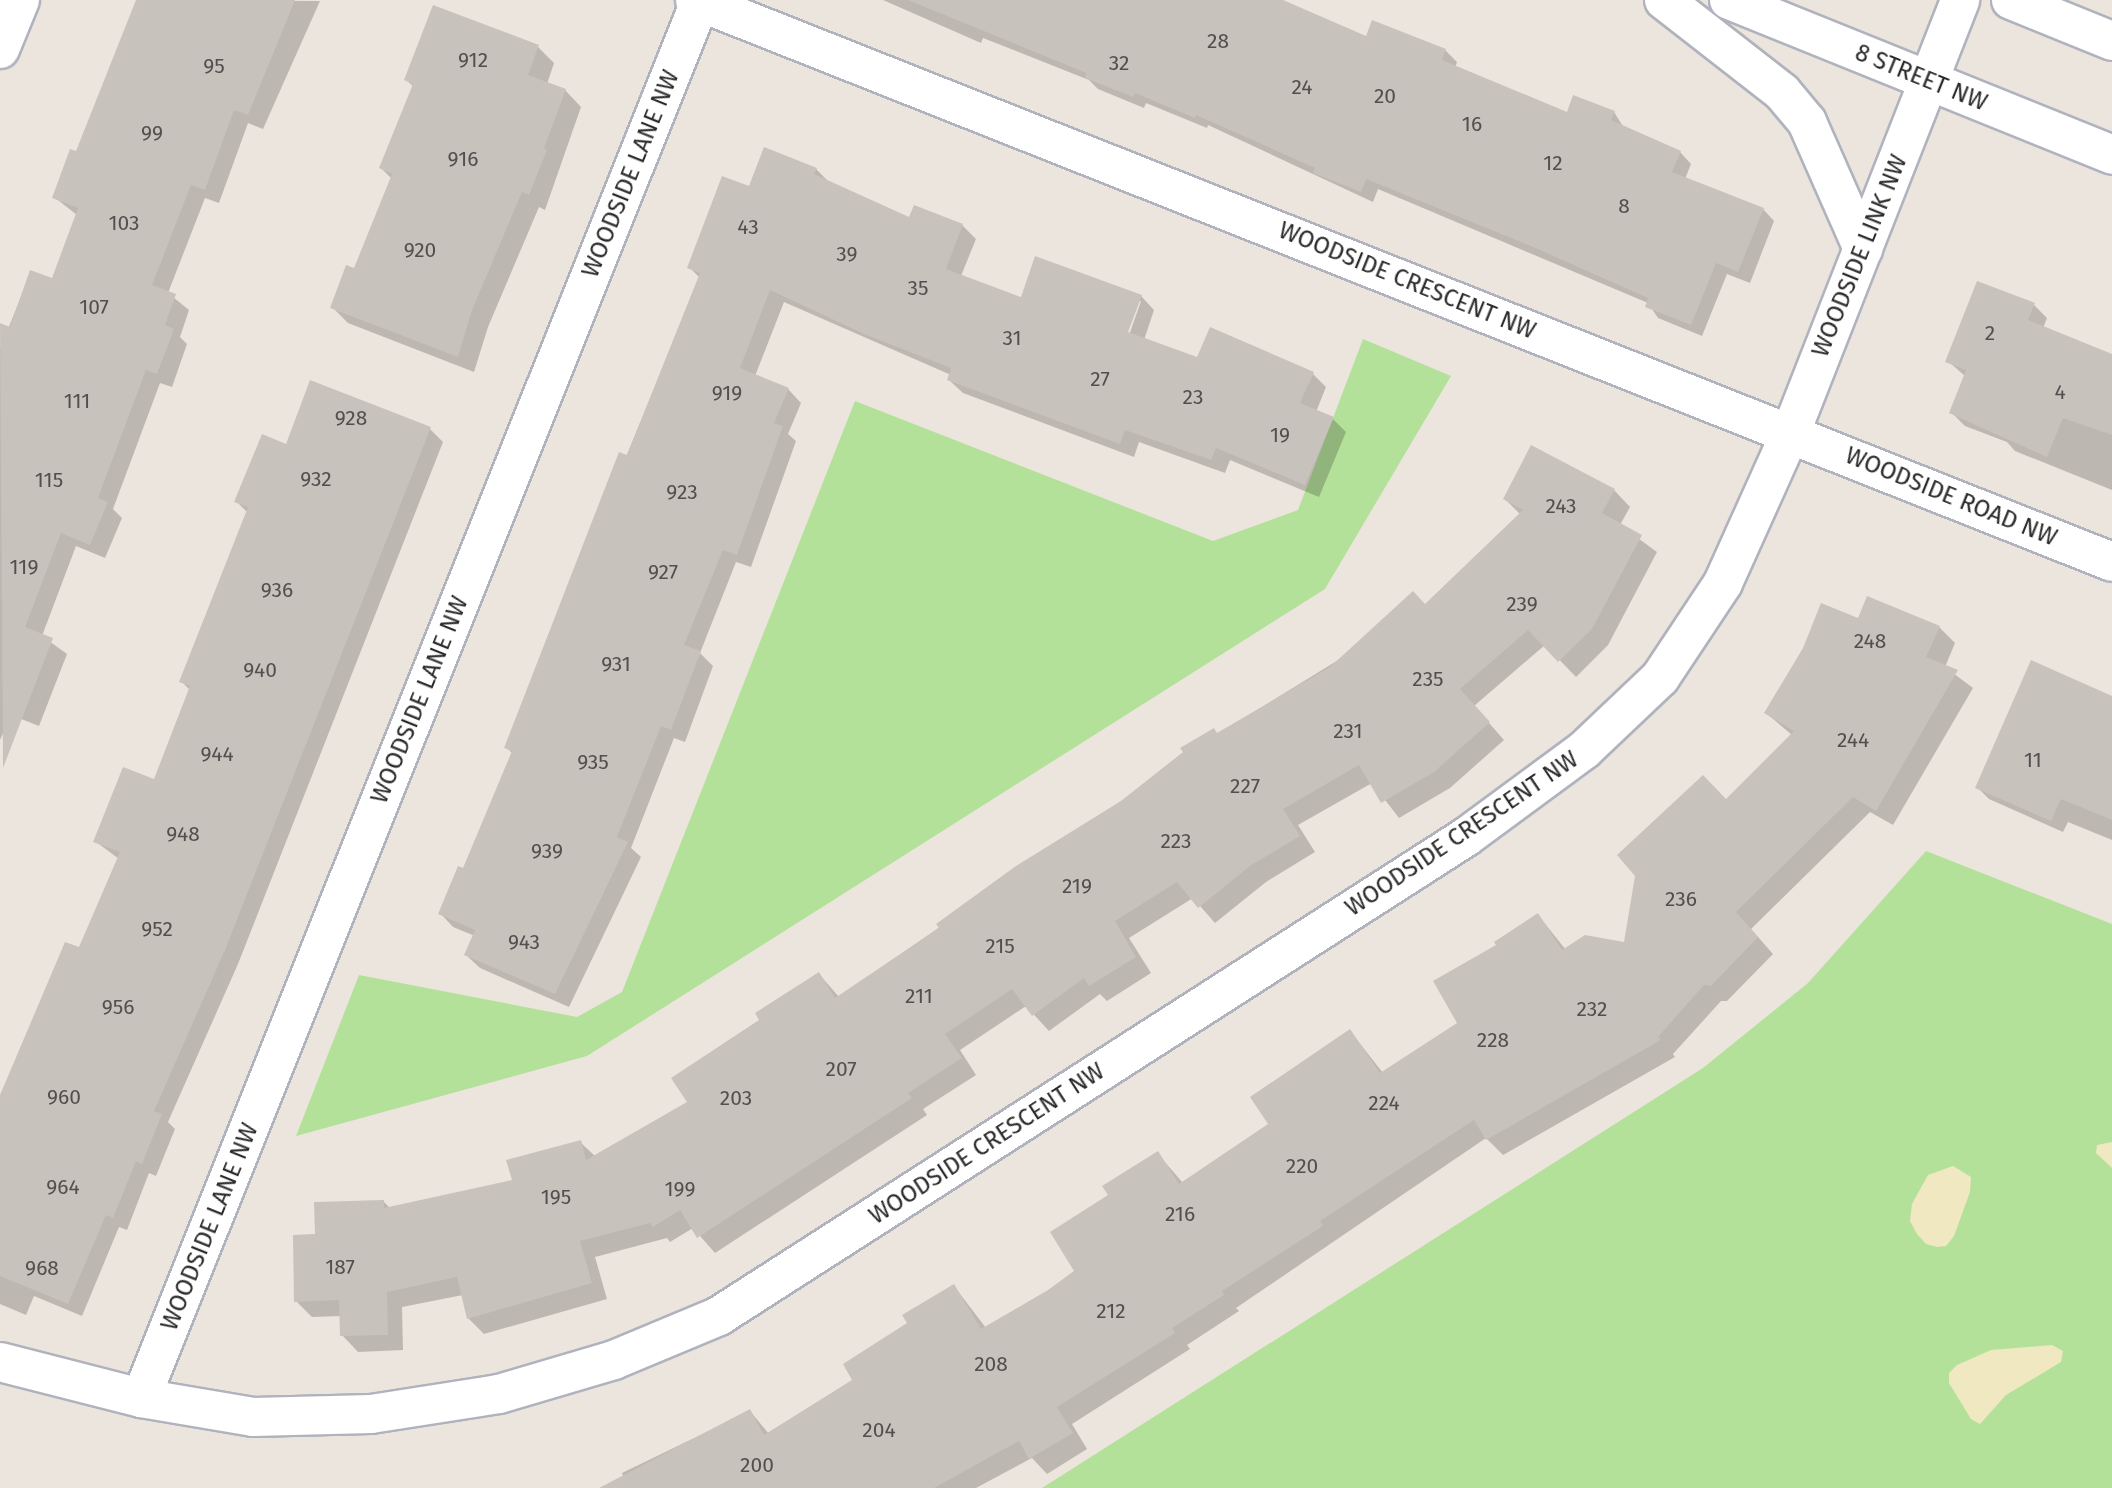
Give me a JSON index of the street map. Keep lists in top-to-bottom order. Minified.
{"streets":{"street":["8 STREET NW","WOODSIDE LANE NW","WOODSIDE LINK NW","WOODSIDE CRESCENT NW","WOODSIDE ROAD NW"]},"crossings":[["8 STREET NW","WOODSIDE LINK NW"],["WOODSIDE LANE NW","WOODSIDE CRESCENT NW"],["WOODSIDE LINK NW","WOODSIDE CRESCENT NW"],["WOODSIDE LINK NW","WOODSIDE ROAD NW"],["WOODSIDE CRESCENT NW","WOODSIDE ROAD NW"]],"house_numbers":["28","912","32","95","24","20","16","99","916","12","8","103","43","920","39","35","107","2","31","27","4","919","23","111","928","19","932","115","923","243","119","927","936","239","248","931","940","235","231","244","944","11","935","227","948","223","939","219","236","952","943","215","211","956","232","228","207","960","203","224","220","964","199","195","216","187","968","212","208","204","200"]}
